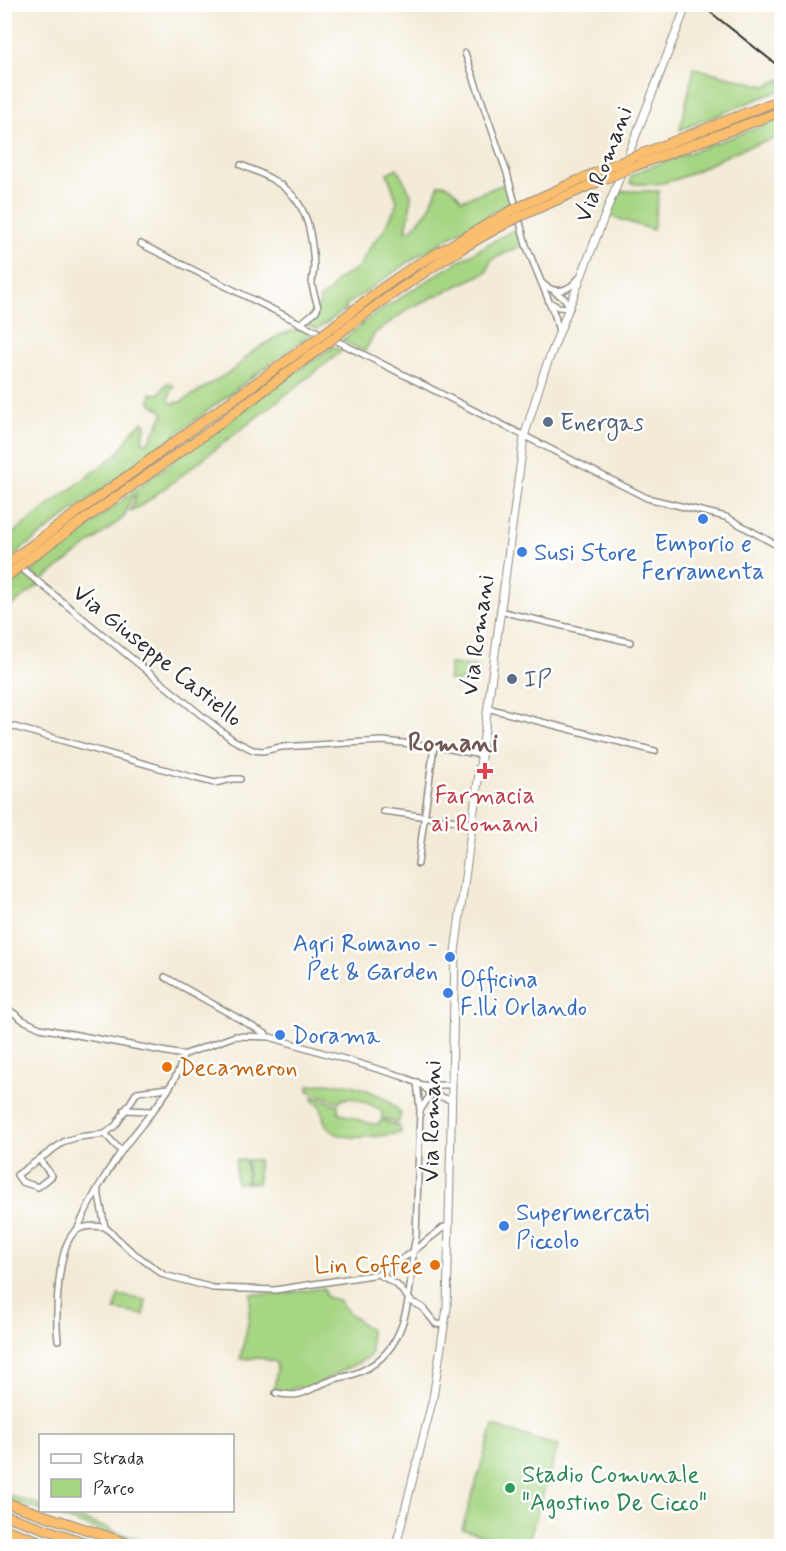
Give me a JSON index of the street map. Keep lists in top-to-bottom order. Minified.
{"streets":{"street":["Via Romani","Via Giuseppe Castiello"]},"crossings":[["Via Romani","Via Giuseppe Castiello"]],"districts":["Romani"],"places":{"other":["Energas","Emporio e Ferramenta","Susi Store","IP","Agri Romano - Pet & Garden","Officina F.lli Orlando","Dorama","Decameron","Supermercati Piccolo","Lin Coffee","Stadio Comunale \"Agostino De Cicco\""],"health":["Farmacia ai Romani"]},"legend":["Strada","Parco"]}
